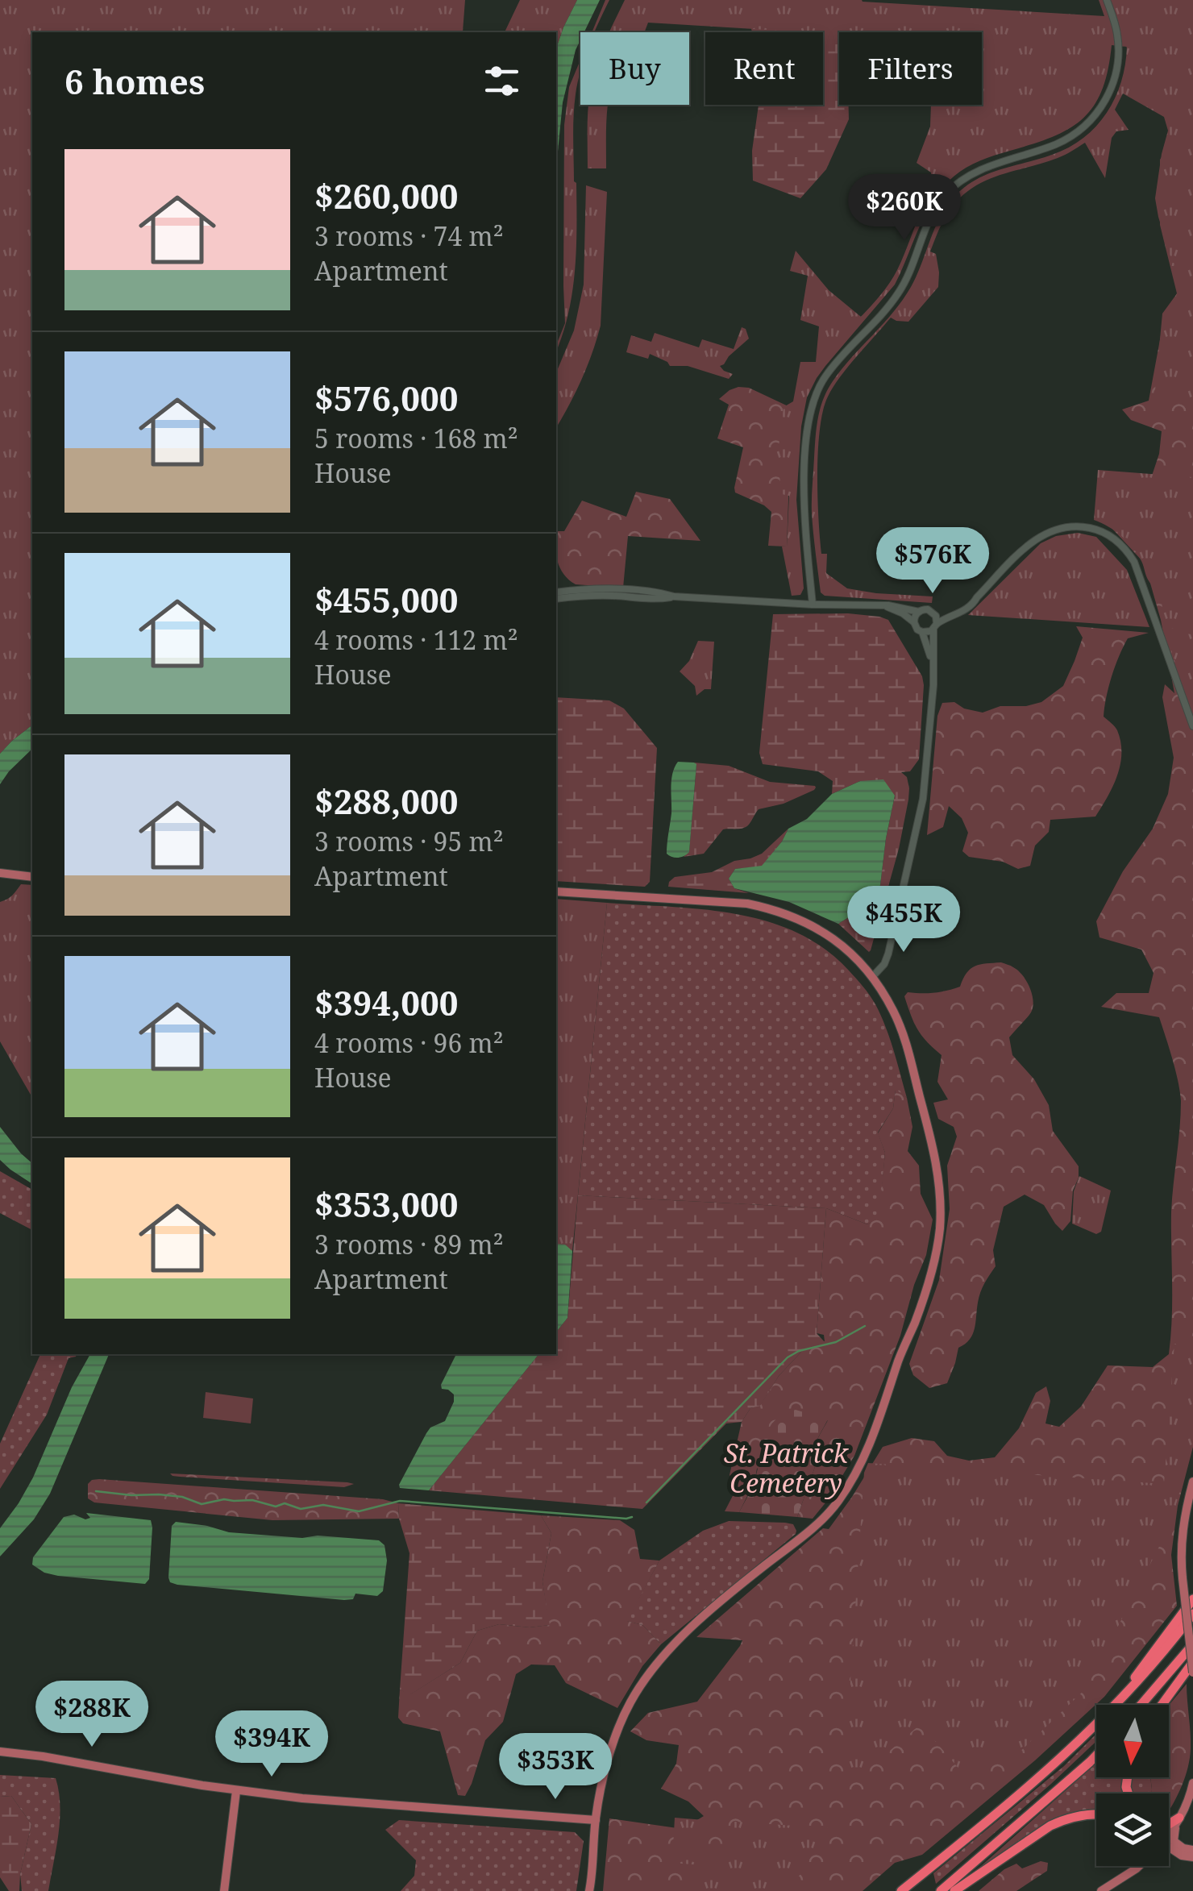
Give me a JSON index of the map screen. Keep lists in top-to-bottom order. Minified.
{"parks":["St. Patrick Cemetery"],"north":"bottom","page":{"chip":["Buy","Rent","Filters"],"heading":"6 homes","list":[{"name":"$260,000","note":"3 rooms · 74 m² · Apartment"},{"name":"$576,000","note":"5 rooms · 168 m² · House"},{"name":"$455,000","note":"4 rooms · 112 m² · House"},{"name":"$288,000","note":"3 rooms · 95 m² · Apartment"},{"name":"$394,000","note":"4 rooms · 96 m² · House"},{"name":"$353,000","note":"3 rooms · 89 m² · Apartment"}],"price":["$260K","$576K","$455K","$288K","$394K","$353K"]}}
